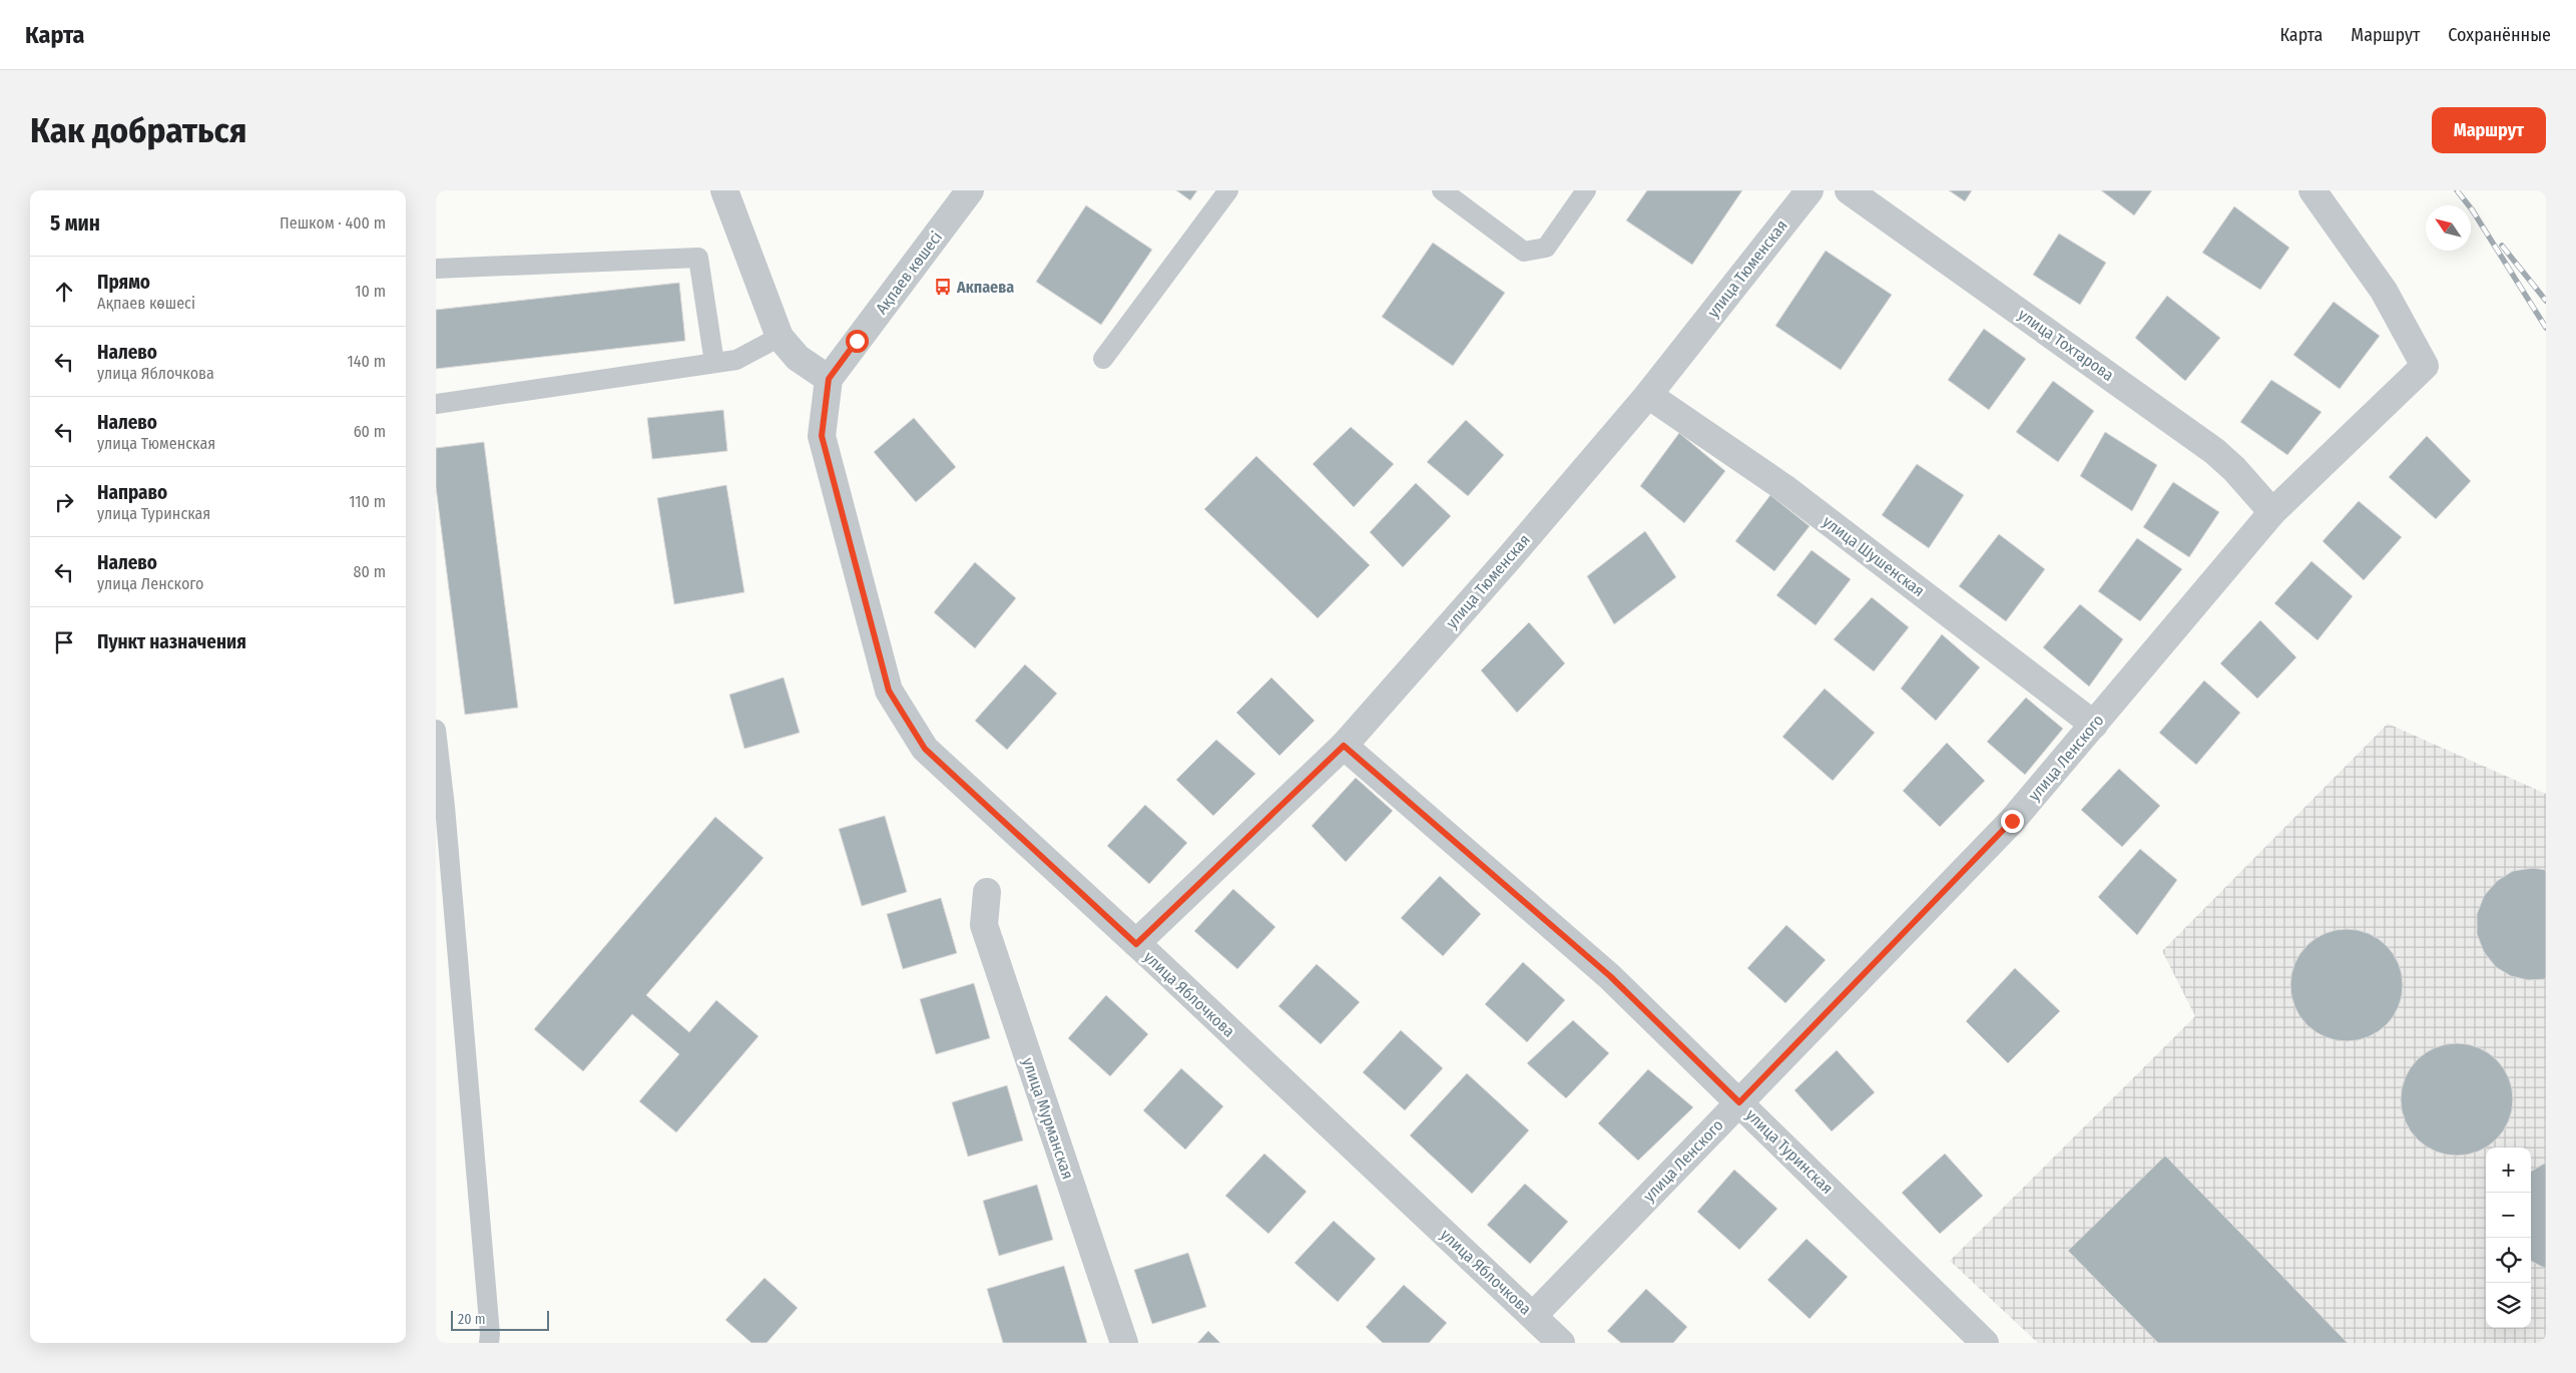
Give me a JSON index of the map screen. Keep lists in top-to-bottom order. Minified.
{"streets":{"street":["улица Тюменская","Ақпаев көшесі","улица Тохтарова","улица Шушенская","улица Ленского","улица Яблочкова","улица Мурманская","улица Туринская"]},"crossings":[["улица Тюменская","улица Шушенская"],["улица Тюменская","улица Яблочкова"],["улица Тюменская","улица Туринская"],["Ақпаев көшесі","улица Яблочкова"],["улица Тохтарова","улица Ленского"],["улица Шушенская","улица Ленского"],["улица Ленского","улица Яблочкова"],["улица Ленского","улица Туринская"]],"places":{"bus stop":["Акпаева"]},"scale_bar":"20 m","north":"top left","page":{"header":"Карта","nav":["Карта","Маршрут","Сохранённые"],"buttons":"Маршрут","title":"Как добраться","heading":["5 мин","Пешком · 400 m"],"list":[["Прямо","Ақпаев көшесі","10 m"],["Налево","улица Яблочкова","140 m"],["Налево","улица Тюменская","60 m"],["Направо","улица Туринская","110 m"],["Налево","улица Ленского","80 m"],"Пункт назначения"],"map_buttons":["+","−"],"scale":"20 m"}}
